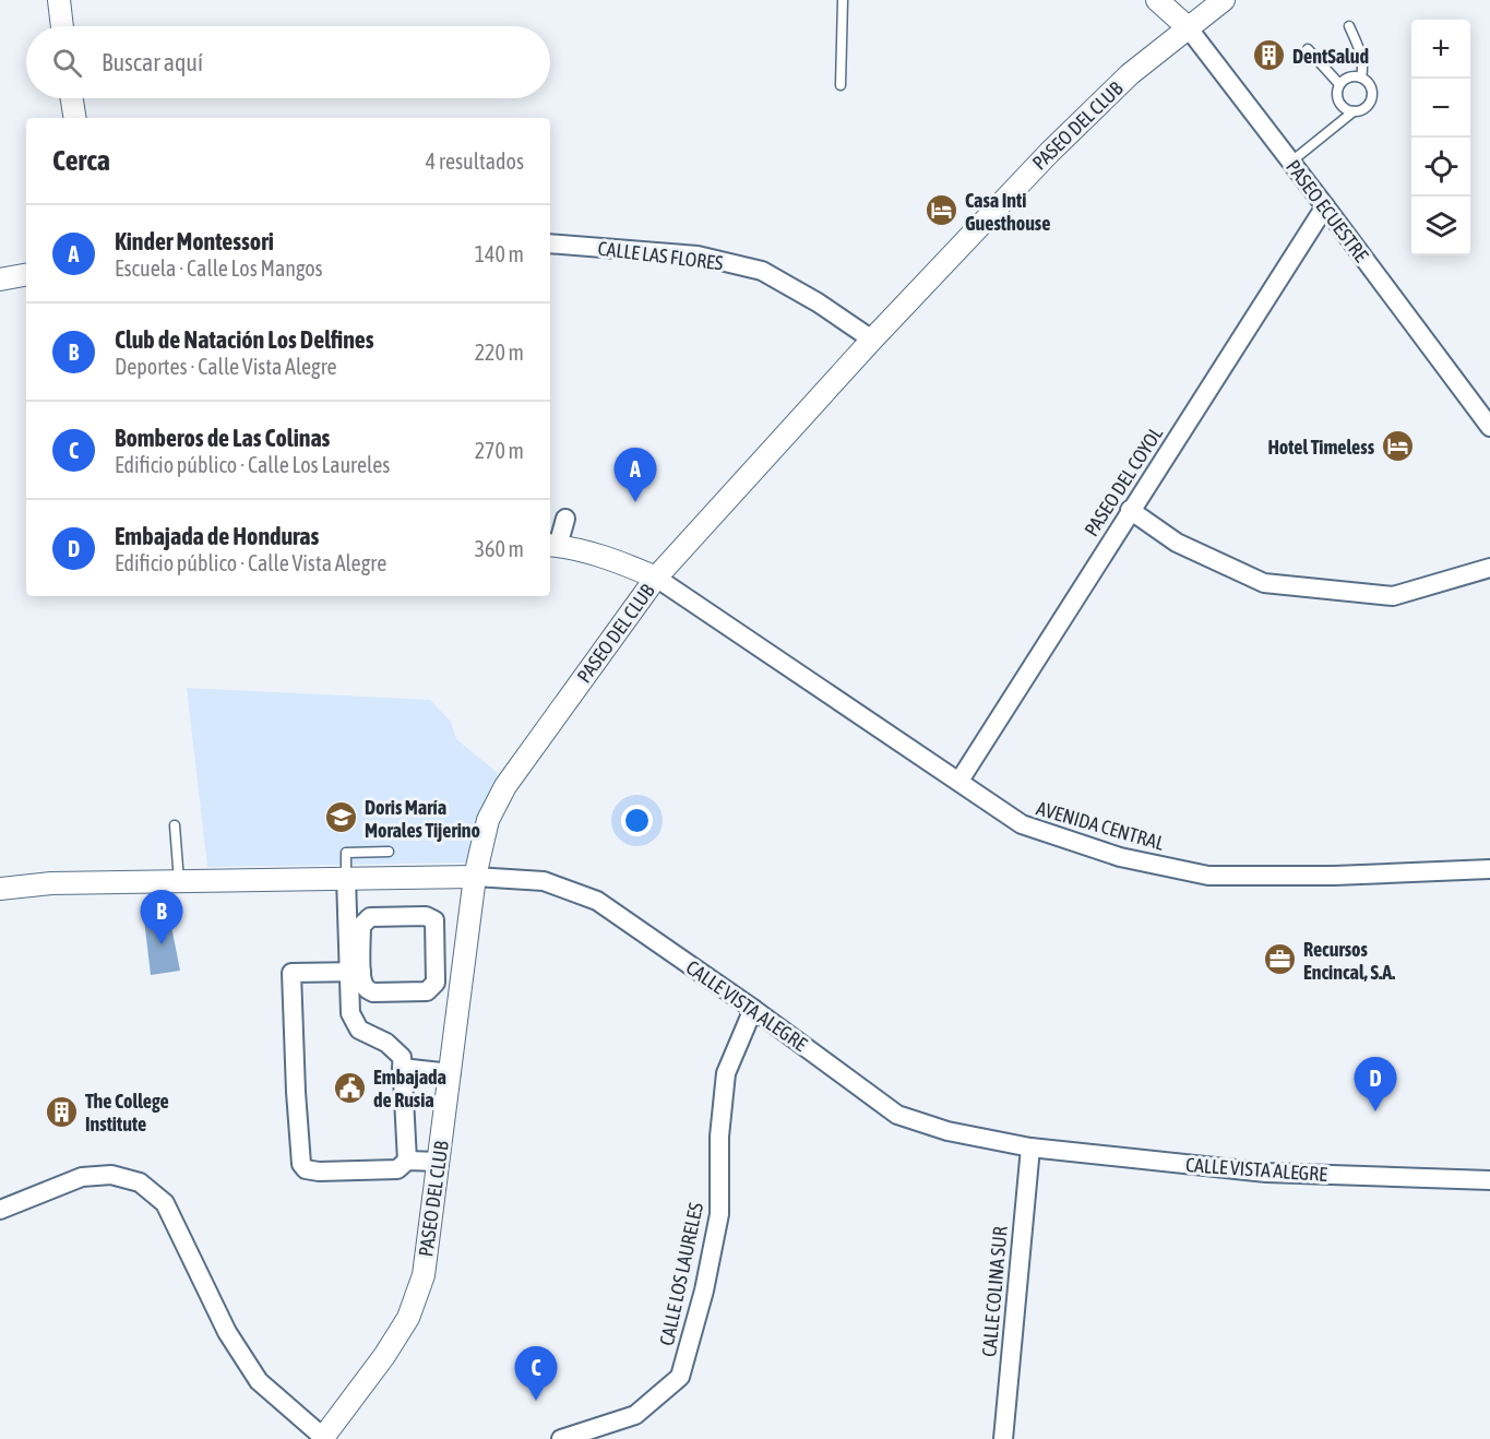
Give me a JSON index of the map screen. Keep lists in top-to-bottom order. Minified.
{"streets":{"street":["PASEO DEL CLUB","PASEO ECUESTRE","CALLE LAS FLORES","PASEO DEL COYOL","AVENIDA CENTRAL","CALLE VISTA ALEGRE","CALLE LOS LAURELES","CALLE COLINA SUR"]},"crossings":[["PASEO DEL CLUB","PASEO ECUESTRE"],["PASEO DEL CLUB","CALLE LAS FLORES"],["PASEO DEL CLUB","AVENIDA CENTRAL"],["PASEO DEL CLUB","CALLE VISTA ALEGRE"],["PASEO ECUESTRE","PASEO DEL COYOL"],["PASEO DEL COYOL","AVENIDA CENTRAL"],["CALLE VISTA ALEGRE","CALLE LOS LAURELES"],["CALLE VISTA ALEGRE","CALLE COLINA SUR"]],"places":{"building":["DentSalud","The College Institute"],"hotel":["Casa Inti Guesthouse","Hotel Timeless"],"school or university":["Doris María Morales Tijerino"],"office":["Recursos Encincal, S.A."],"public building":["Embajada de Rusia"]},"page":{"map_buttons":["+","−"],"search":"Buscar aquí","heading":["Cerca","4 resultados"],"list":[{"mark":"A","name":"Kinder Montessori","note":"Escuela · Calle Los Mangos","value":"140 m"},{"mark":"B","name":"Club de Natación Los Delfines","note":"Deportes · Calle Vista Alegre","value":"220 m"},{"mark":"C","name":"Bomberos de Las Colinas","note":"Edificio público · Calle Los Laureles","value":"270 m"},{"mark":"D","name":"Embajada de Honduras","note":"Edificio público · Calle Vista Alegre","value":"360 m"}],"pins":["A","B","D","C"]}}
